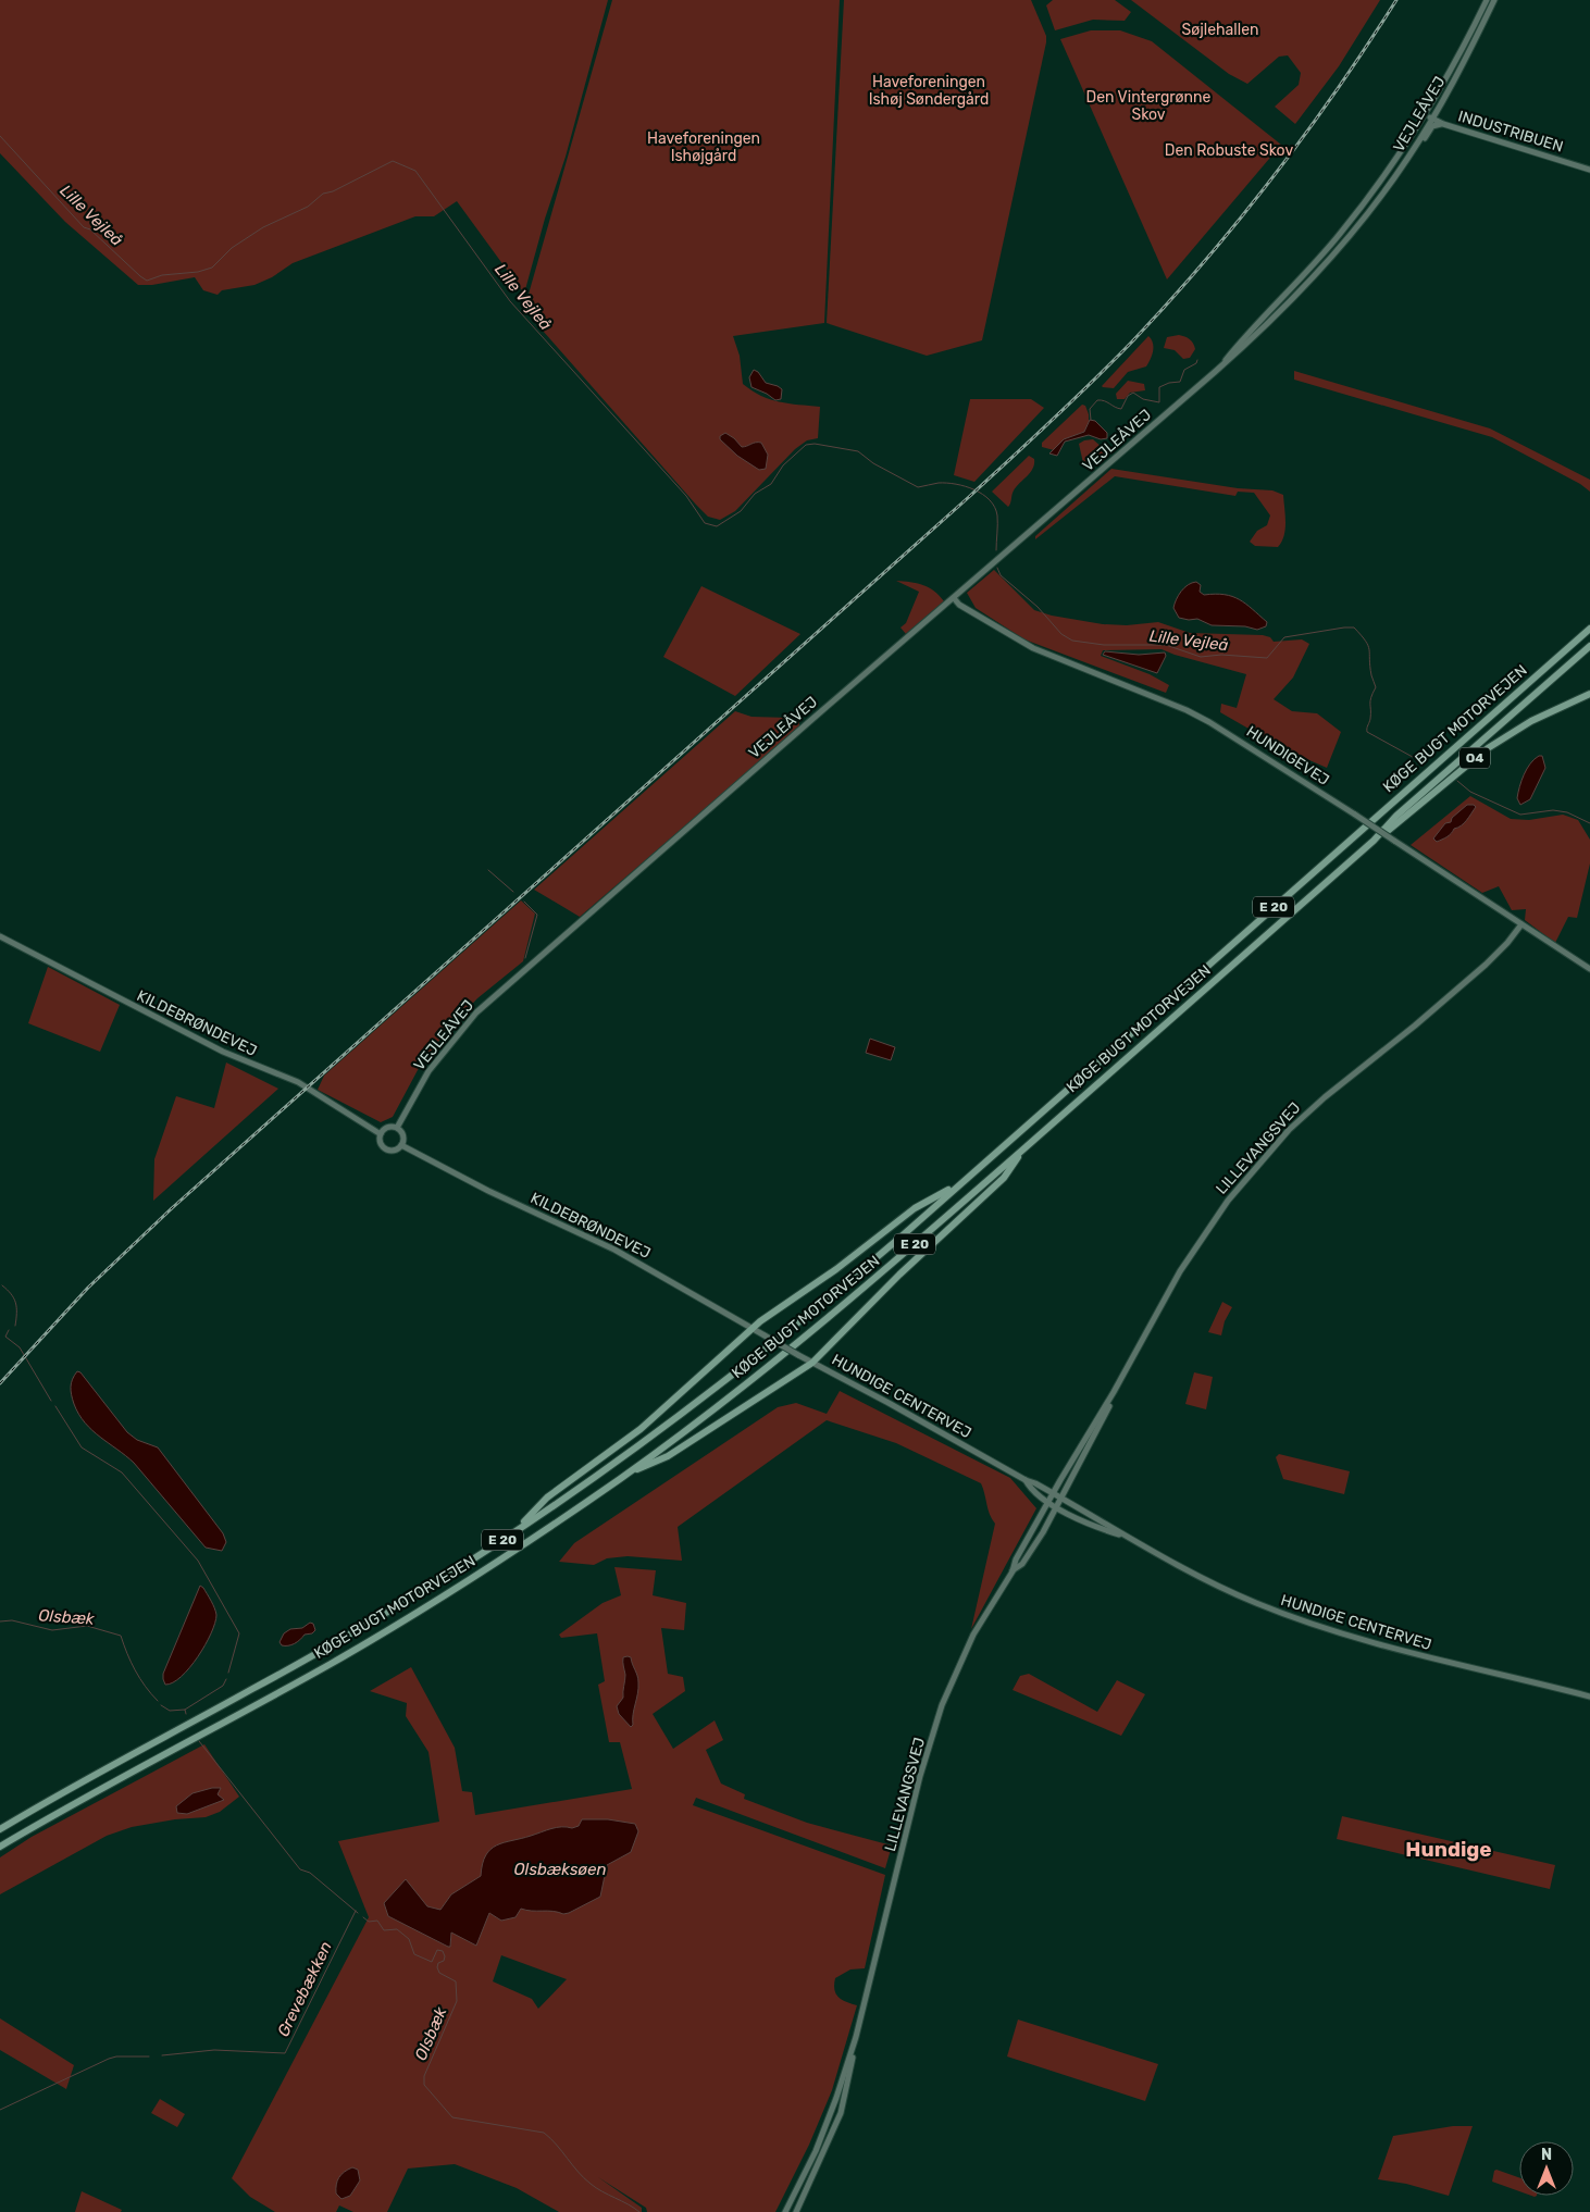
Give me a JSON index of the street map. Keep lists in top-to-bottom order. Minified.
{"streets":{"highway":["KØGE BUGT MOTORVEJEN","O4","E 20"],"street":["VEJLEÅVEJ","INDUSTRIBUEN","HUNDIGEVEJ","KILDEBRØNDEVEJ","LILLEVANGSVEJ","HUNDIGE CENTERVEJ"]},"crossings":[["VEJLEÅVEJ","INDUSTRIBUEN"],["VEJLEÅVEJ","HUNDIGEVEJ"],["VEJLEÅVEJ","KILDEBRØNDEVEJ"],["KØGE BUGT MOTORVEJEN","O4"],["HUNDIGEVEJ","LILLEVANGSVEJ"],["KILDEBRØNDEVEJ","HUNDIGE CENTERVEJ"],["LILLEVANGSVEJ","HUNDIGE CENTERVEJ"]],"districts":["Hundige"],"water":["Lille Vejleå","Olsbæk","Olsbæksøen","Grevebækken"],"parks":["Søjlehallen","Haveforeningen Ishøj Søndergård","Den Vintergrønne Skov","Haveforeningen Ishøjgård","Den Robuste Skov"],"north":"top"}
